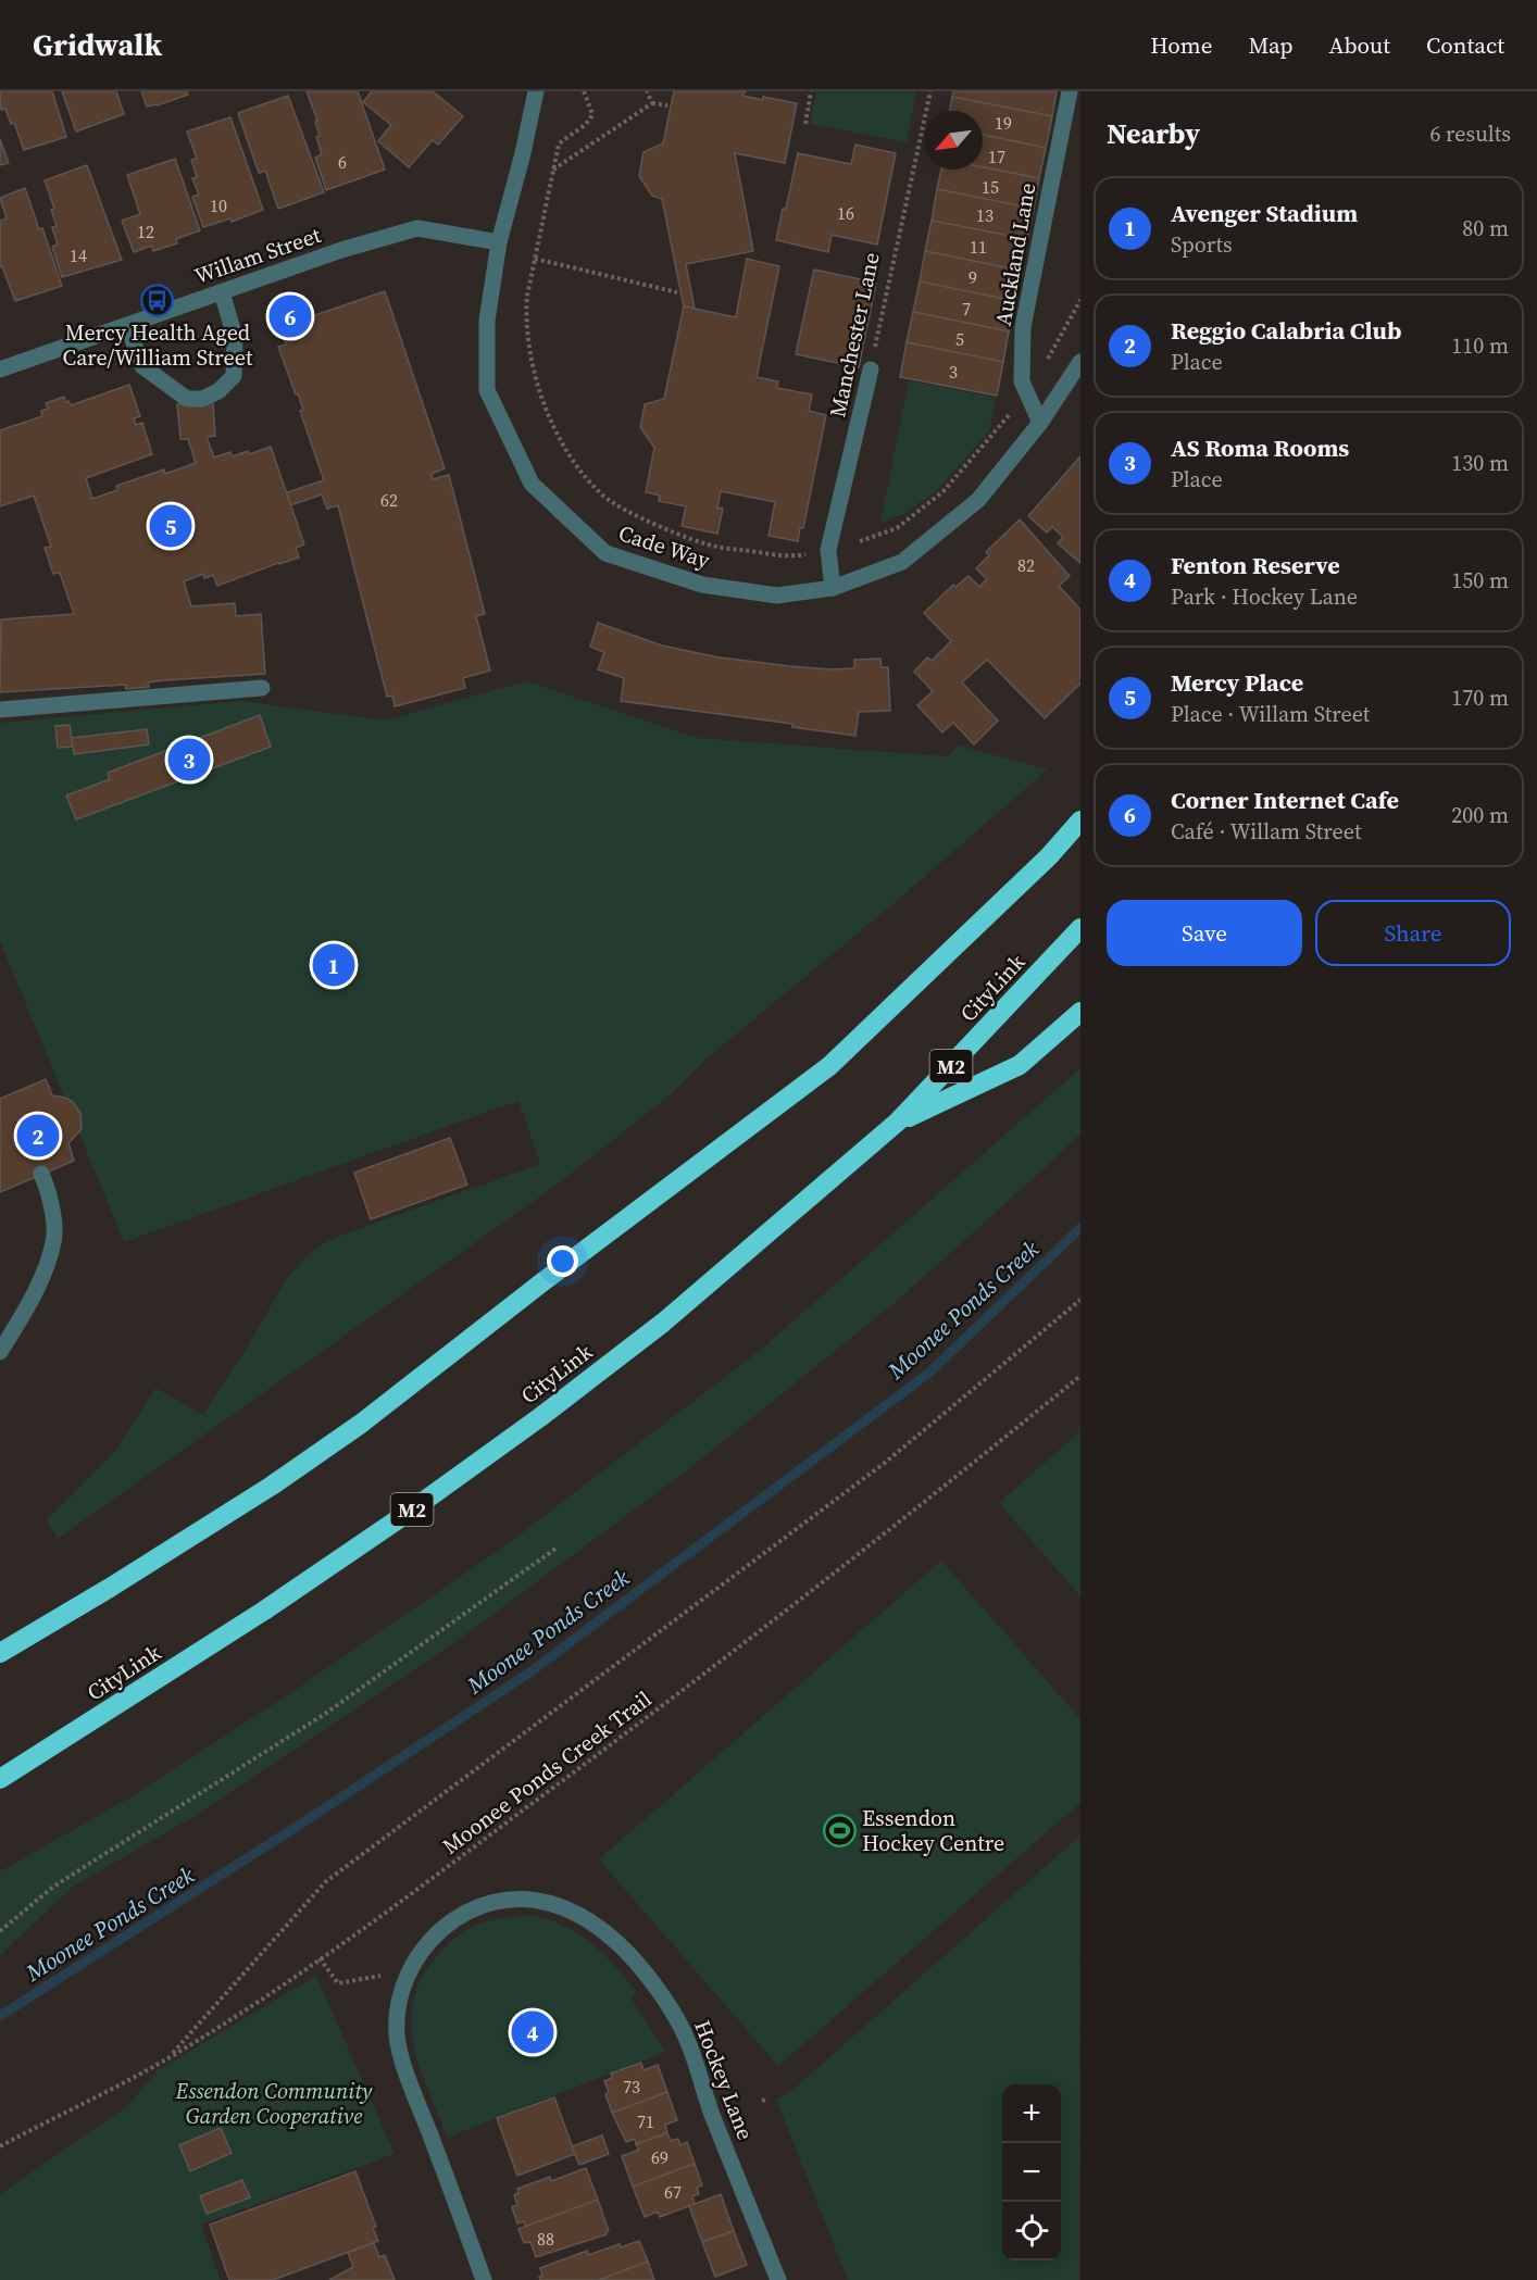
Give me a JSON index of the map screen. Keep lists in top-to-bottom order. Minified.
{"streets":{"highway":["CityLink","M2"],"street":["Auckland Lane","Willam Street","Manchester Lane","Cade Way","Hockey Lane"],"path":["Moonee Ponds Creek Trail"]},"crossings":[["Auckland Lane","Cade Way"],["Willam Street","Cade Way"],["Manchester Lane","Cade Way"]],"water":["Moonee Ponds Creek"],"parks":["Essendon Community Garden Cooperative"],"places":{"bus stop":["Mercy Health Aged Care/William Street"],"sports":["Essendon Hockey Centre"]},"house_numbers":["19","17","6","15","10","16","13","12","11","14","9","7","5","3","62","82","73","71","69","67","88"],"north":"bottom left","page":{"header":"Gridwalk","nav":["Home","Map","About","Contact"],"heading":["Nearby","6 results"],"list":[{"mark":"1","name":"Avenger Stadium","note":"Sports","value":"80 m"},{"mark":"2","name":"Reggio Calabria Club","note":"Place","value":"110 m"},{"mark":"3","name":"AS Roma Rooms","note":"Place","value":"130 m"},{"mark":"4","name":"Fenton Reserve","note":"Park · Hockey Lane","value":"150 m"},{"mark":"5","name":"Mercy Place","note":"Place · Willam Street","value":"170 m"},{"mark":"6","name":"Corner Internet Cafe","note":"Café · Willam Street","value":"200 m"}],"pins":["6","5","3","1","2","4"],"buttons":["Save","Share"],"map_buttons":["+","−"]}}
